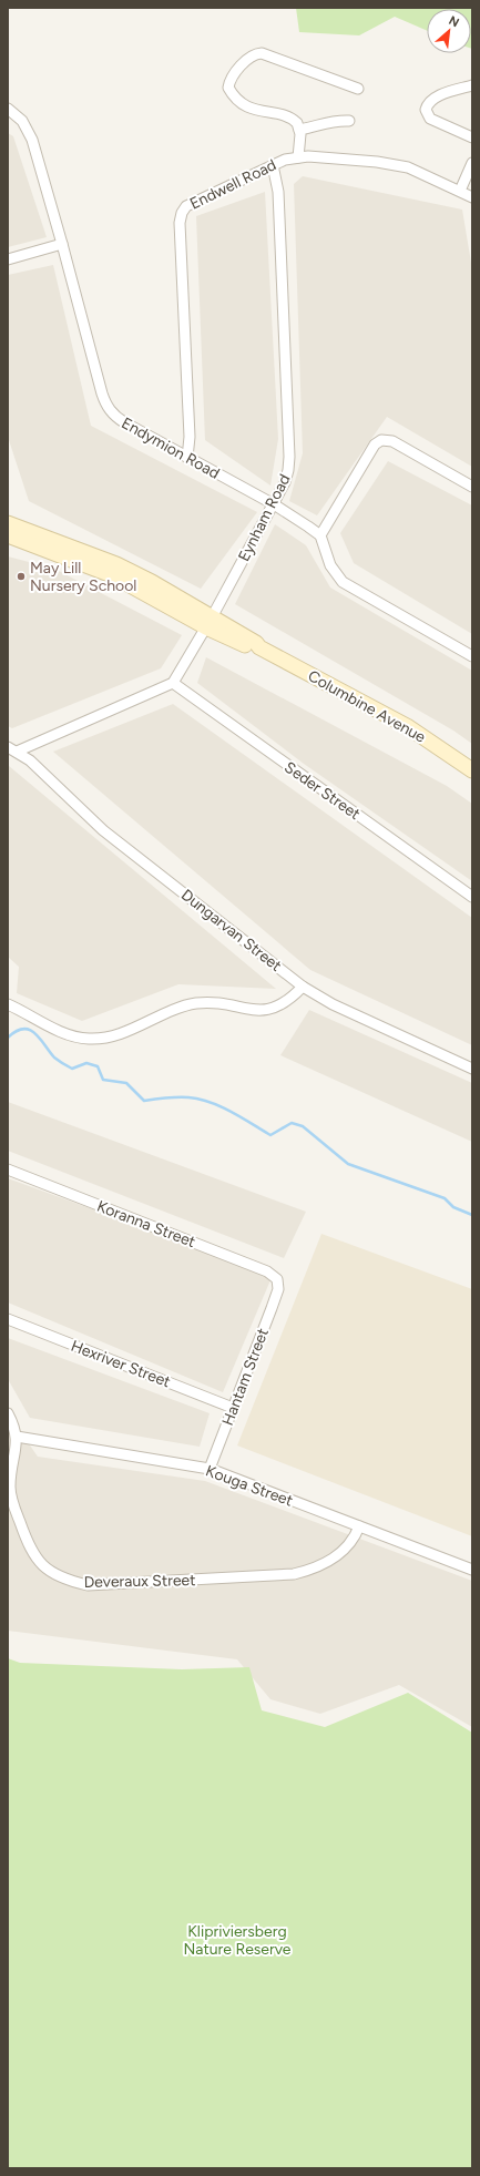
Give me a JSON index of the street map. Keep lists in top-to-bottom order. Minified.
{"streets":{"main road":["Columbine Avenue"],"street":["Endwell Road","Endymion Road","Eynham Road","Seder Street","Dungarvan Street","Koranna Street","Hexriver Street","Hantam Street","Kouga Street","Deveraux Street"]},"crossings":[["Endwell Road","Endymion Road"],["Endwell Road","Eynham Road"],["Endymion Road","Eynham Road"],["Eynham Road","Columbine Avenue"],["Eynham Road","Seder Street"],["Koranna Street","Hantam Street"],["Hexriver Street","Hantam Street"],["Hantam Street","Kouga Street"],["Kouga Street","Deveraux Street"]],"parks":["Klipriviersberg Nature Reserve"],"places":["May Lill Nursery School"],"north":"top right"}
